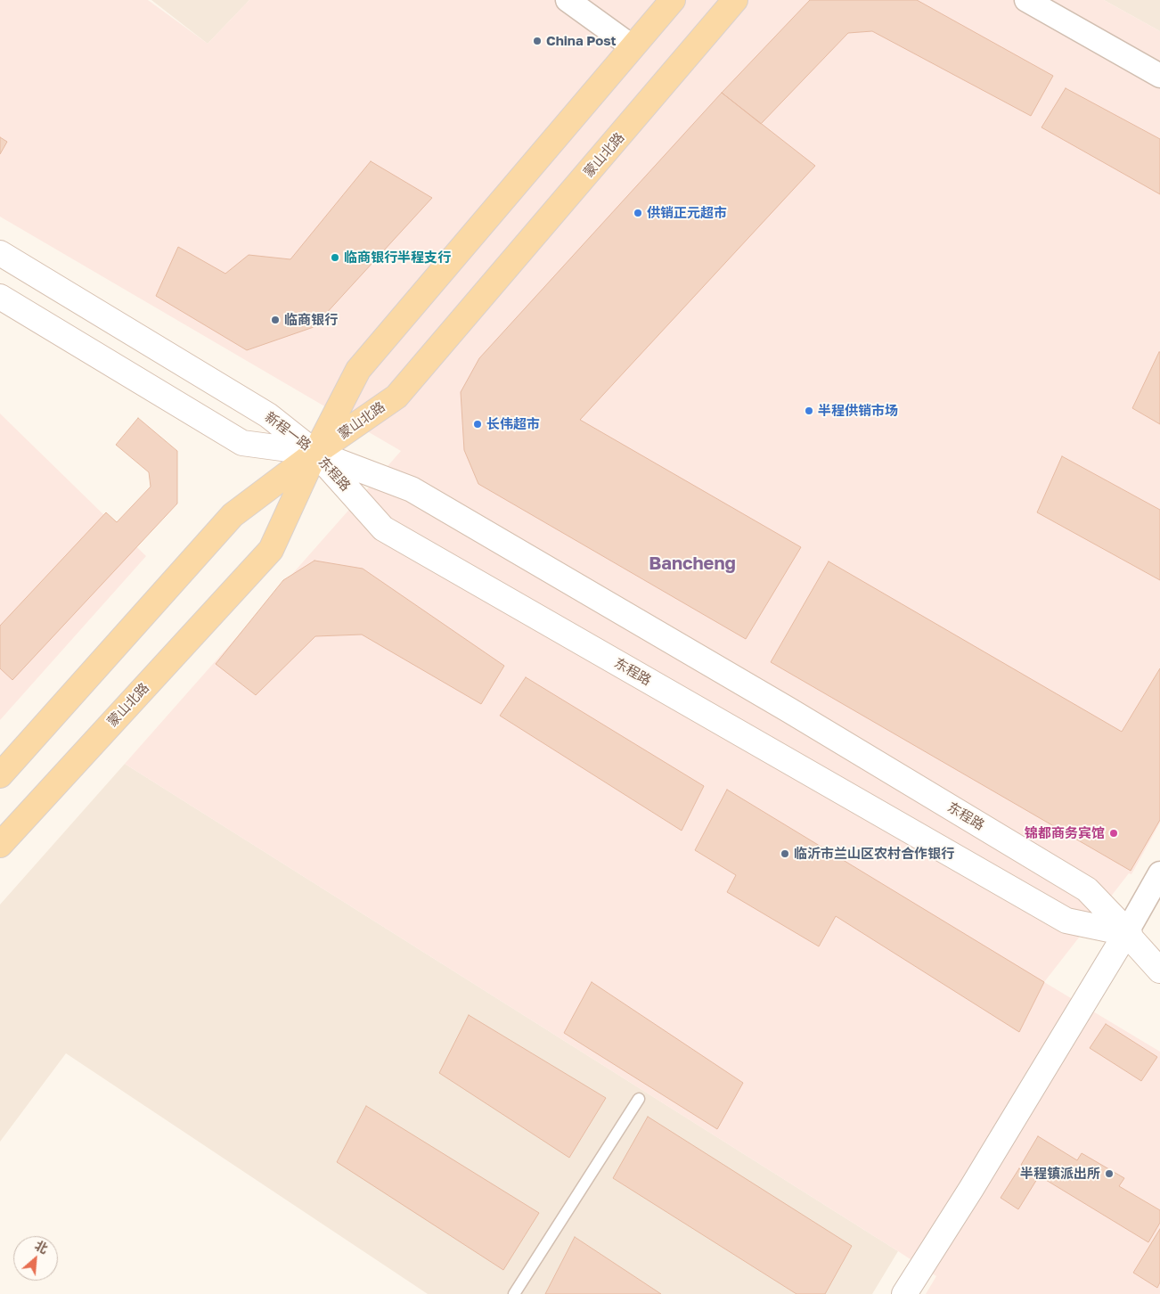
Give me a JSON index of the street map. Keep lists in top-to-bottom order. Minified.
{"streets":{"main road":["蒙山北路","新程一路","东程路"]},"crossings":[["蒙山北路","新程一路"],["蒙山北路","东程路"],["新程一路","东程路"]],"districts":["Bancheng"],"places":["China Post","供销正元超市","临商银行半程支行","临商银行","半程供销市场","长伟超市","锦都商务宾馆","临沂市兰山区农村合作银行","半程镇派出所"],"north":"top right"}
